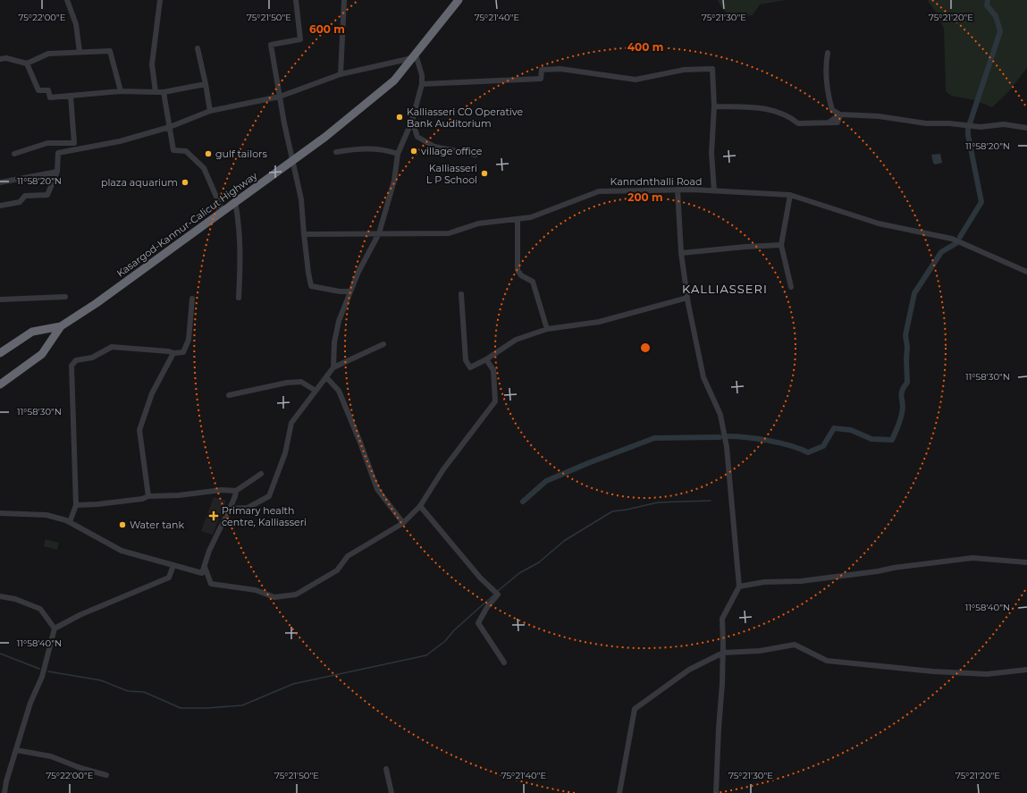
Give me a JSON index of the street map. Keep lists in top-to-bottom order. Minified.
{"streets":{"highway":["Kasargod-Kannur-Calicut Highway"],"street":["Kanndnthalli Road"]},"districts":["KALLIASSERI"],"places":{"other":["Kalliasseri CO Operative Bank Auditorium","village office","gulf tailors","Kalliasseri L P School","plaza aquarium","Water tank"],"health":["Primary health centre, Kalliasseri"]},"coordinates":["75°22'00\"E","75°21'50\"E","75°21'40\"E","75°21'30\"E","75°21'20\"E","11°58'20\"N","11°58'30\"N","11°58'40\"N"],"rings":["600 m","400 m","200 m"]}
